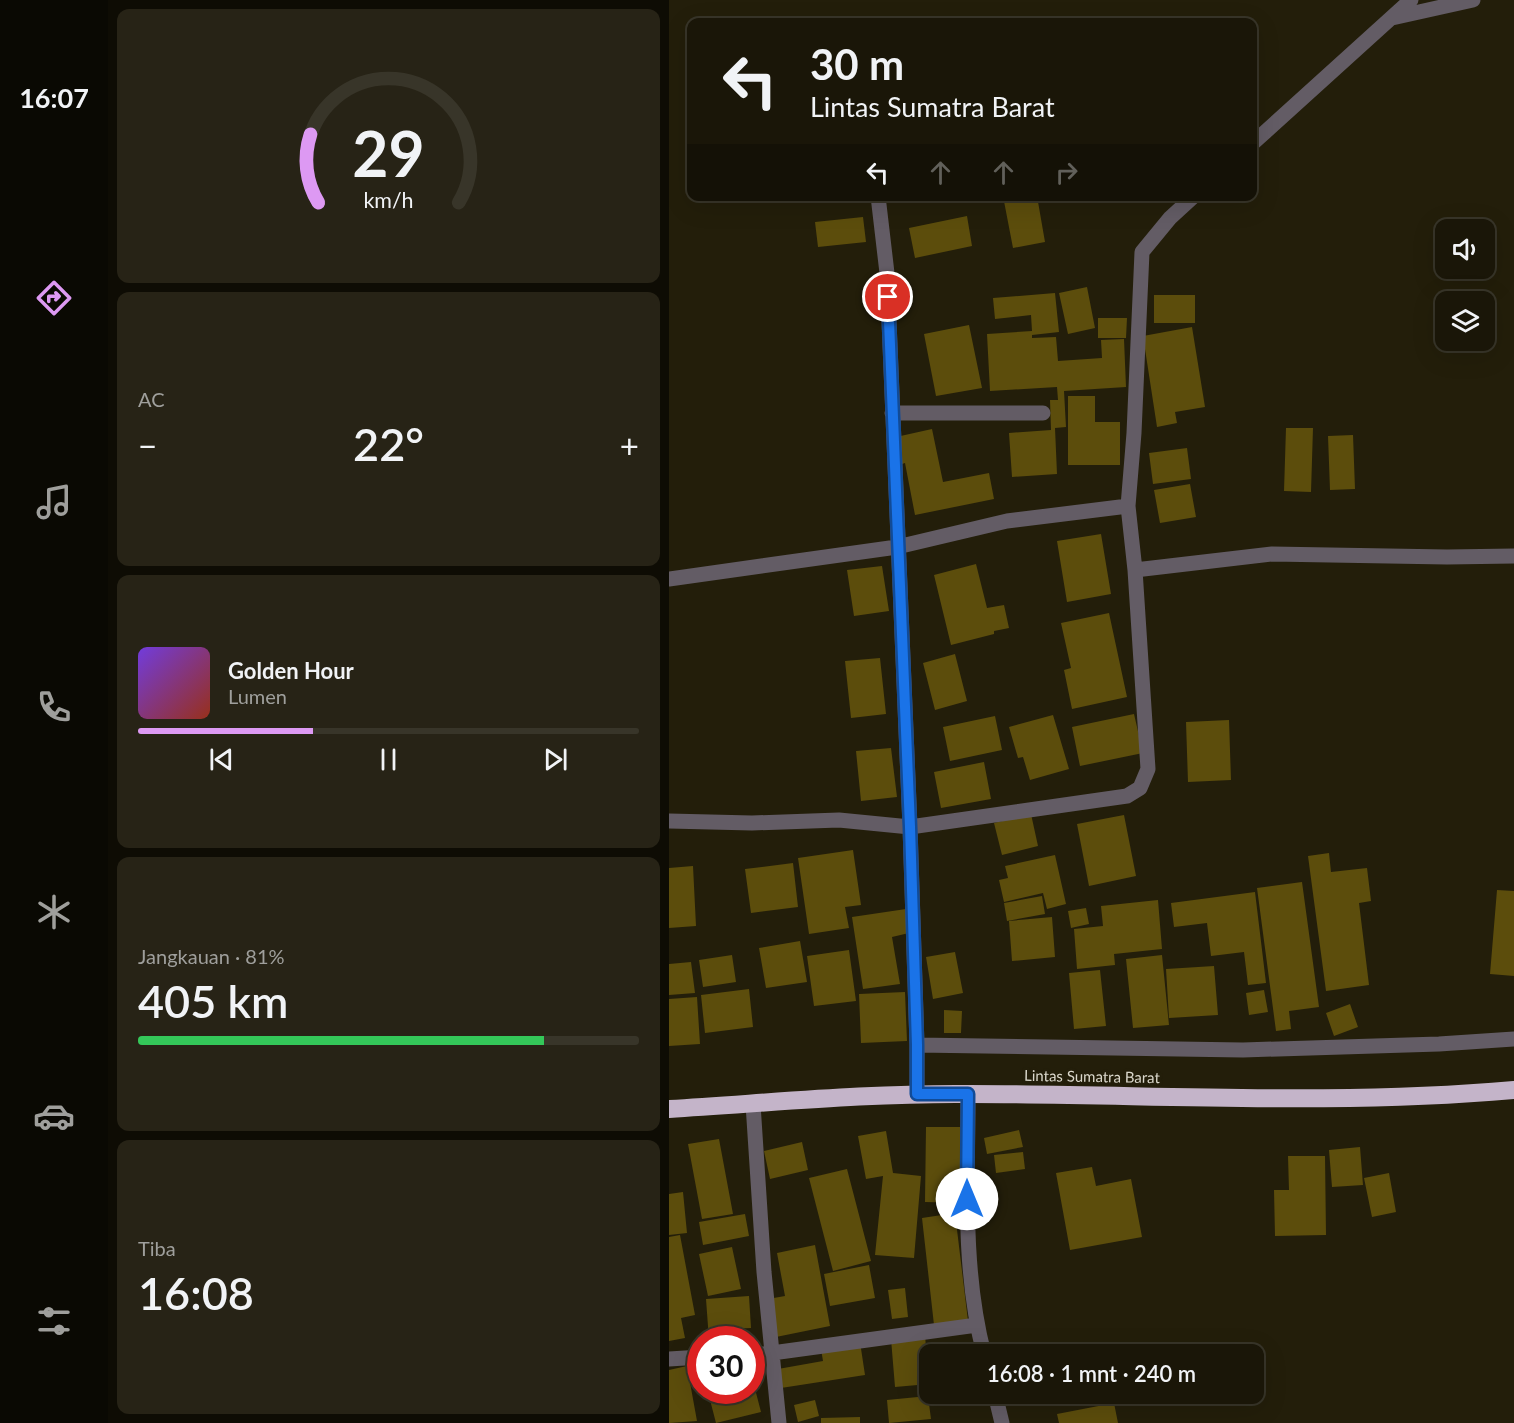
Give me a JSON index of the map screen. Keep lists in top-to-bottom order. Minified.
{"streets":{"highway":["Lintas Sumatra Barat"]},"page":{"tabs":"16:07","turn":["30 m","Lintas Sumatra Barat"],"tile":["AC",["Jangkauan · 81%","405 km"],["Tiba","16:08"]],"heat":["−","22°","+"],"song":["Golden Hour","Lumen"],"limit":"30","trip":"16:08 · 1 mnt · 240 m","gauge":["29","km/h"]}}
